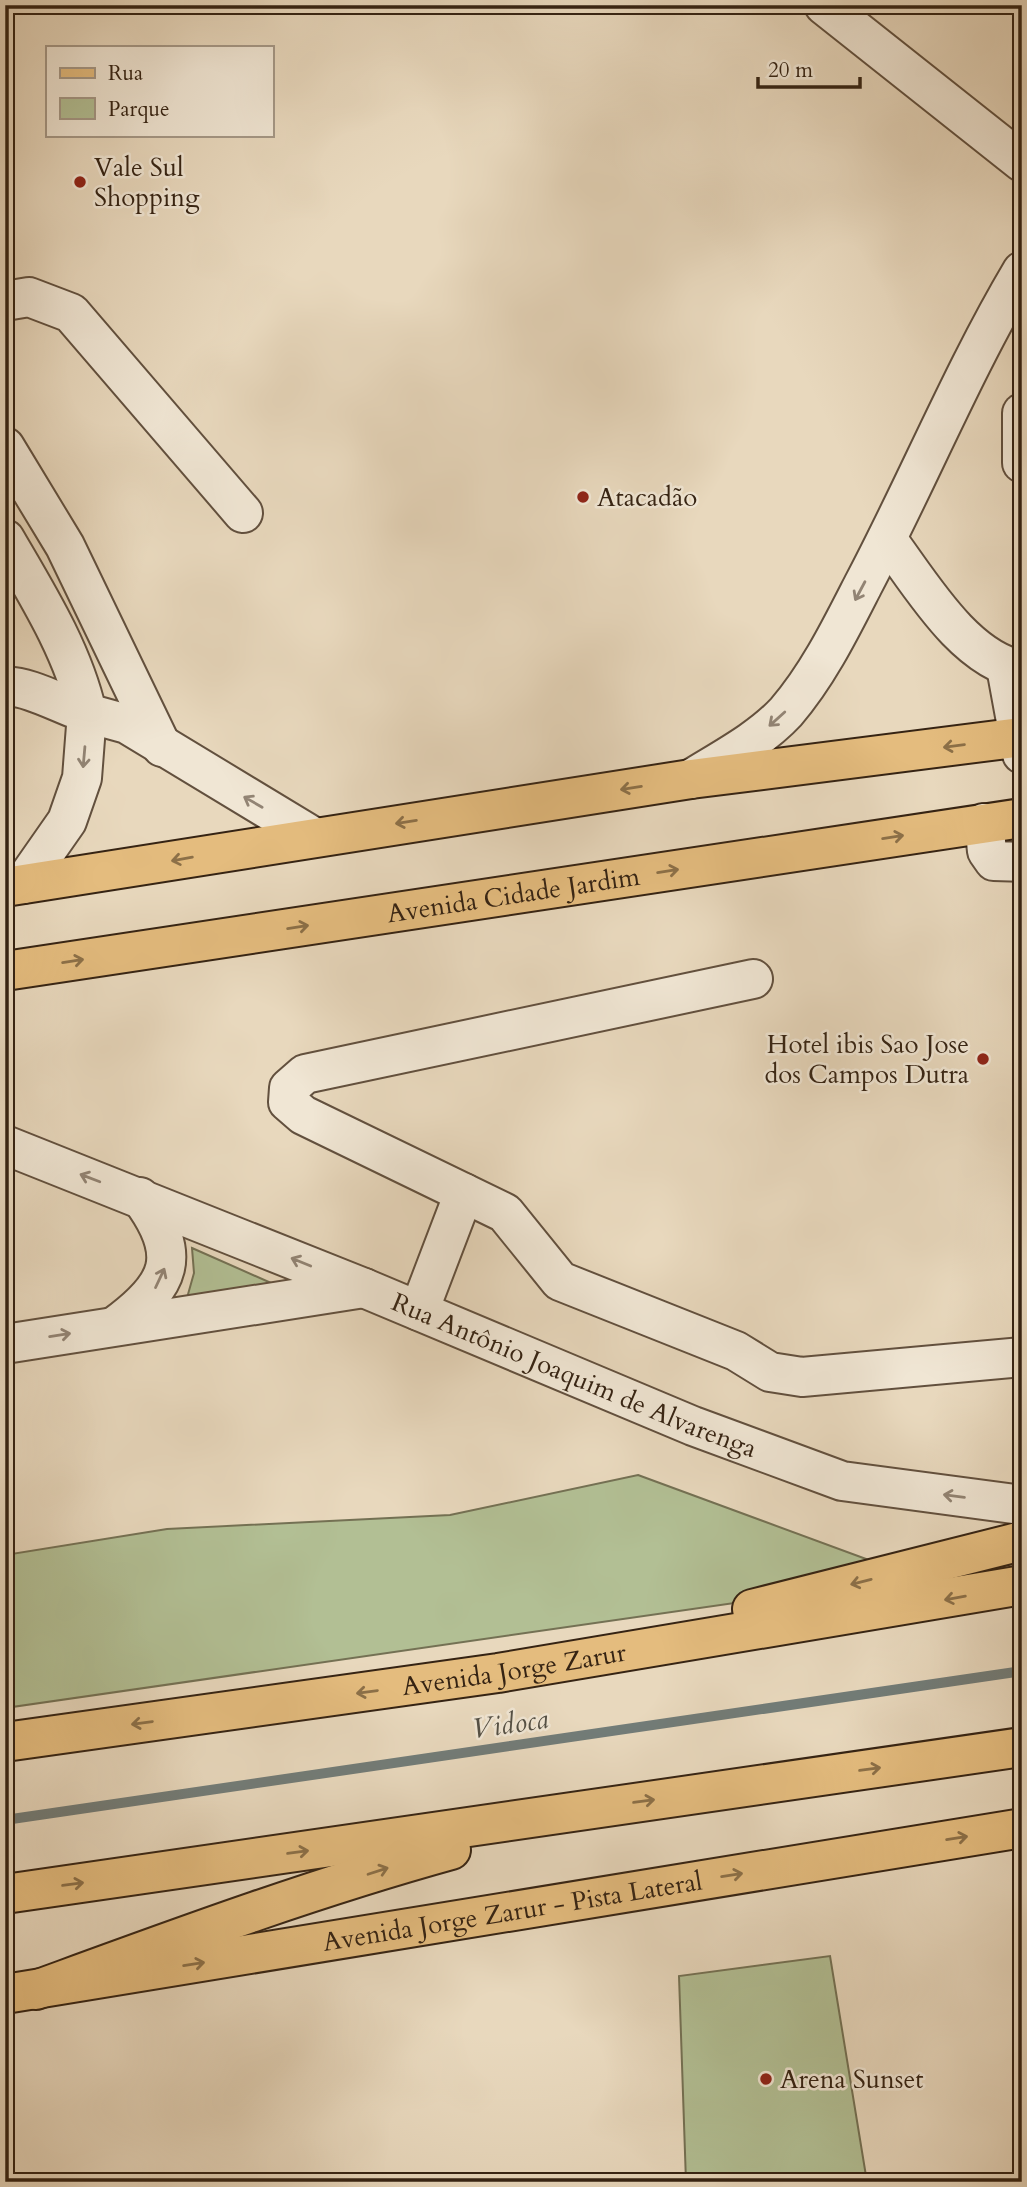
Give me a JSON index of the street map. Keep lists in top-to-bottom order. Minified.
{"streets":{"main road":["Avenida Cidade Jardim","Avenida Jorge Zarur","Avenida Jorge Zarur - Pista Lateral"],"street":["Rua Antônio Joaquim de Alvarenga"]},"water":["Vidoca"],"places":["Vale Sul Shopping","Atacadão","Hotel ibis Sao Jose dos Campos Dutra","Arena Sunset"],"legend":["Rua","Parque"],"scale_bar":"20 m"}
